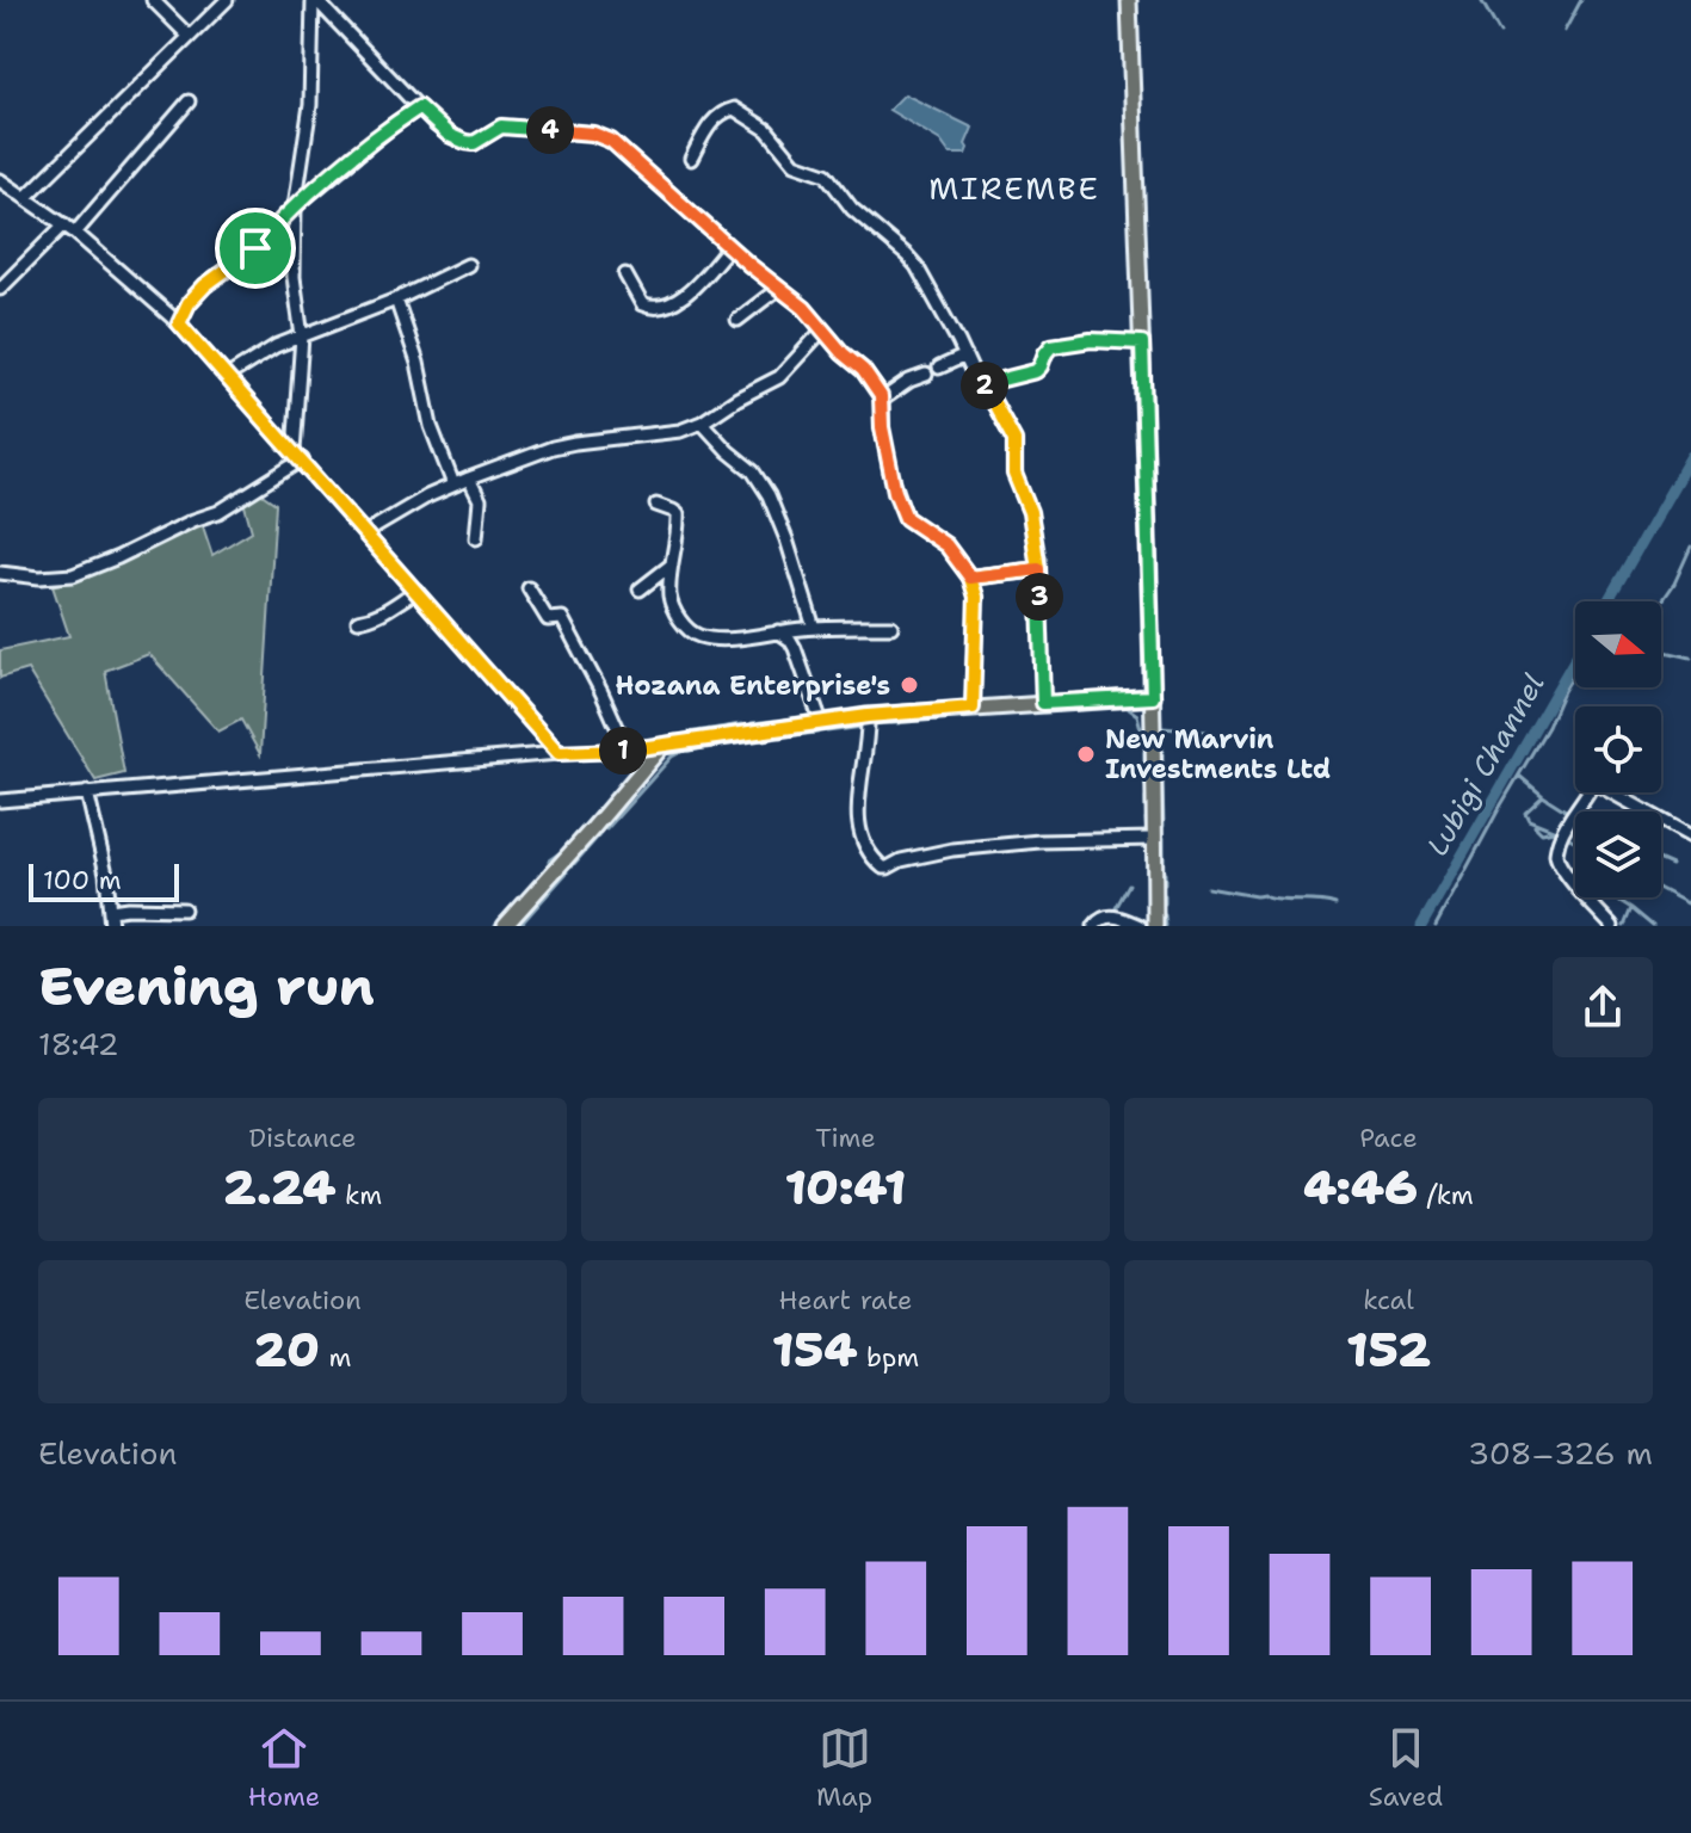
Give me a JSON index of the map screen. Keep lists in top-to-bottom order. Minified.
{"districts":["MIREMBE"],"water":["Lubigi Channel"],"places":["Hozana Enterprise's","New Marvin Investments Ltd"],"scale_bar":"100 m","north":"right","page":{"pins":["4","2","3","1"],"scale":"100 m","heading":["Evening run","18:42"],"stats":[["Distance","2.24 km"],["Time","10:41"],["Pace","4:46 /km"],["Elevation","20 m"],["Heart rate","154 bpm"],["kcal","152"]],"chart":["Elevation","308–326 m"],"tabs":["Home","Map","Saved"]}}
